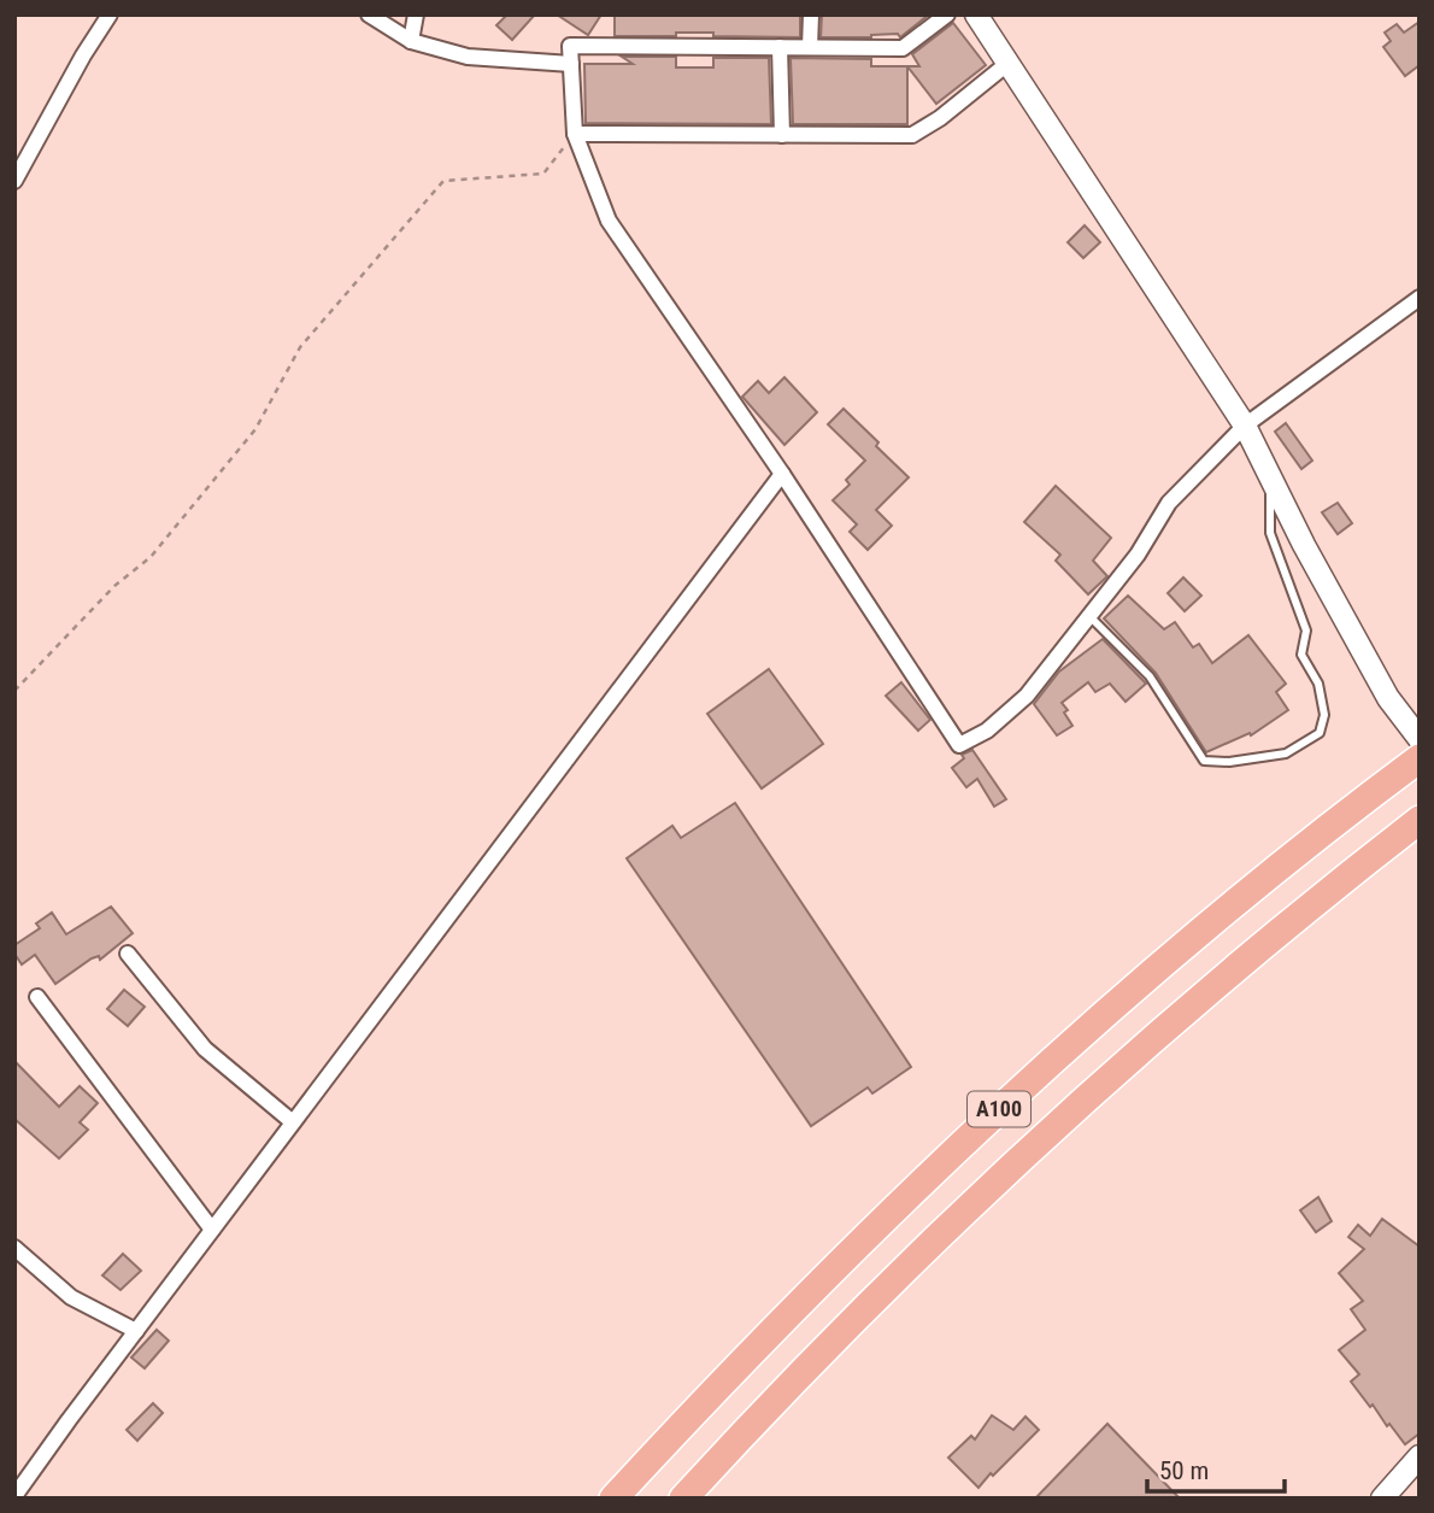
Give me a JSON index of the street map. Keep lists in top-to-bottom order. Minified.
{"streets":{"highway":["A100"]},"scale_bar":"50 m"}
